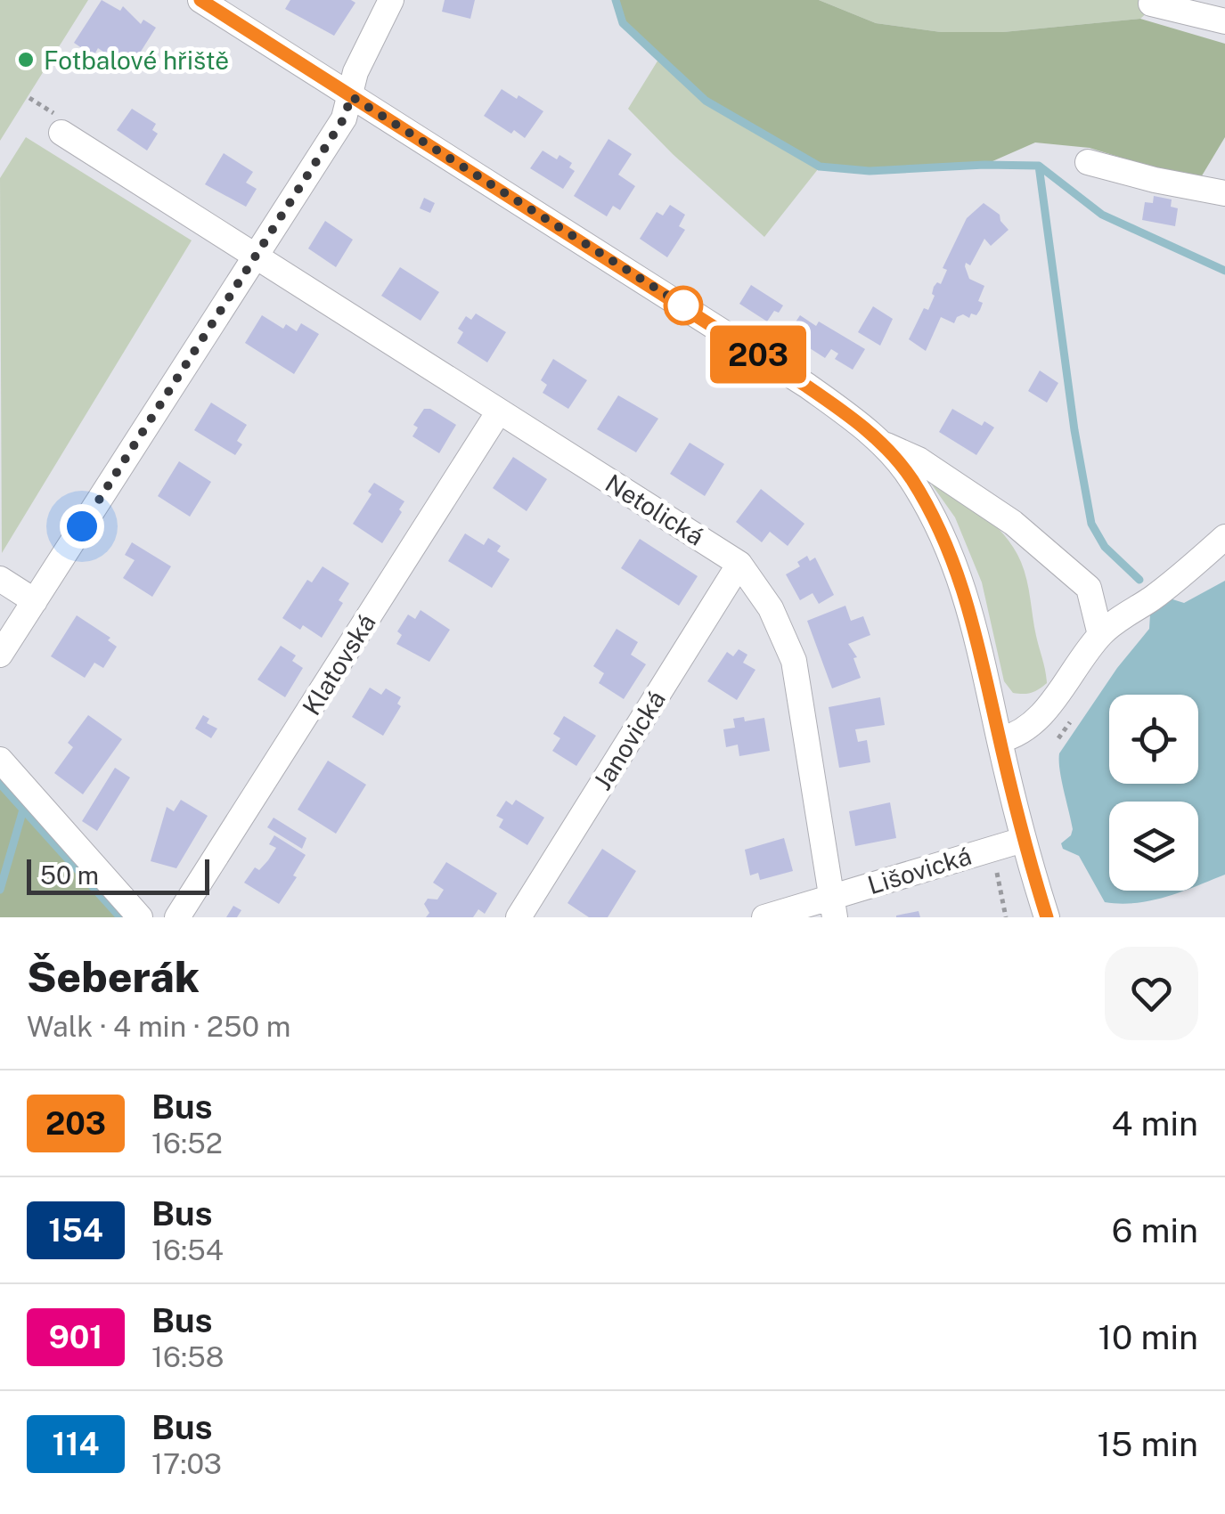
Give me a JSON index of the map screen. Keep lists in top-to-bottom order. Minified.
{"streets":{"street":["Netolická","Klatovská","Janovická","Lišovická"]},"crossings":[["Netolická","Klatovská"],["Netolická","Janovická"],["Netolická","Lišovická"]],"places":["Fotbalové hřiště"],"lines":["bus line 203"],"scale_bar":"50 m","page":{"on_map":"203","scale":"50 m","heading":["Šeberák","Walk · 4 min · 250 m"],"list":[{"mark":"203","name":"Bus","note":"16:52","value":"4 min"},{"mark":"154","name":"Bus","note":"16:54","value":"6 min"},{"mark":"901","name":"Bus","note":"16:58","value":"10 min"},{"mark":"114","name":"Bus","note":"17:03","value":"15 min"}]}}
